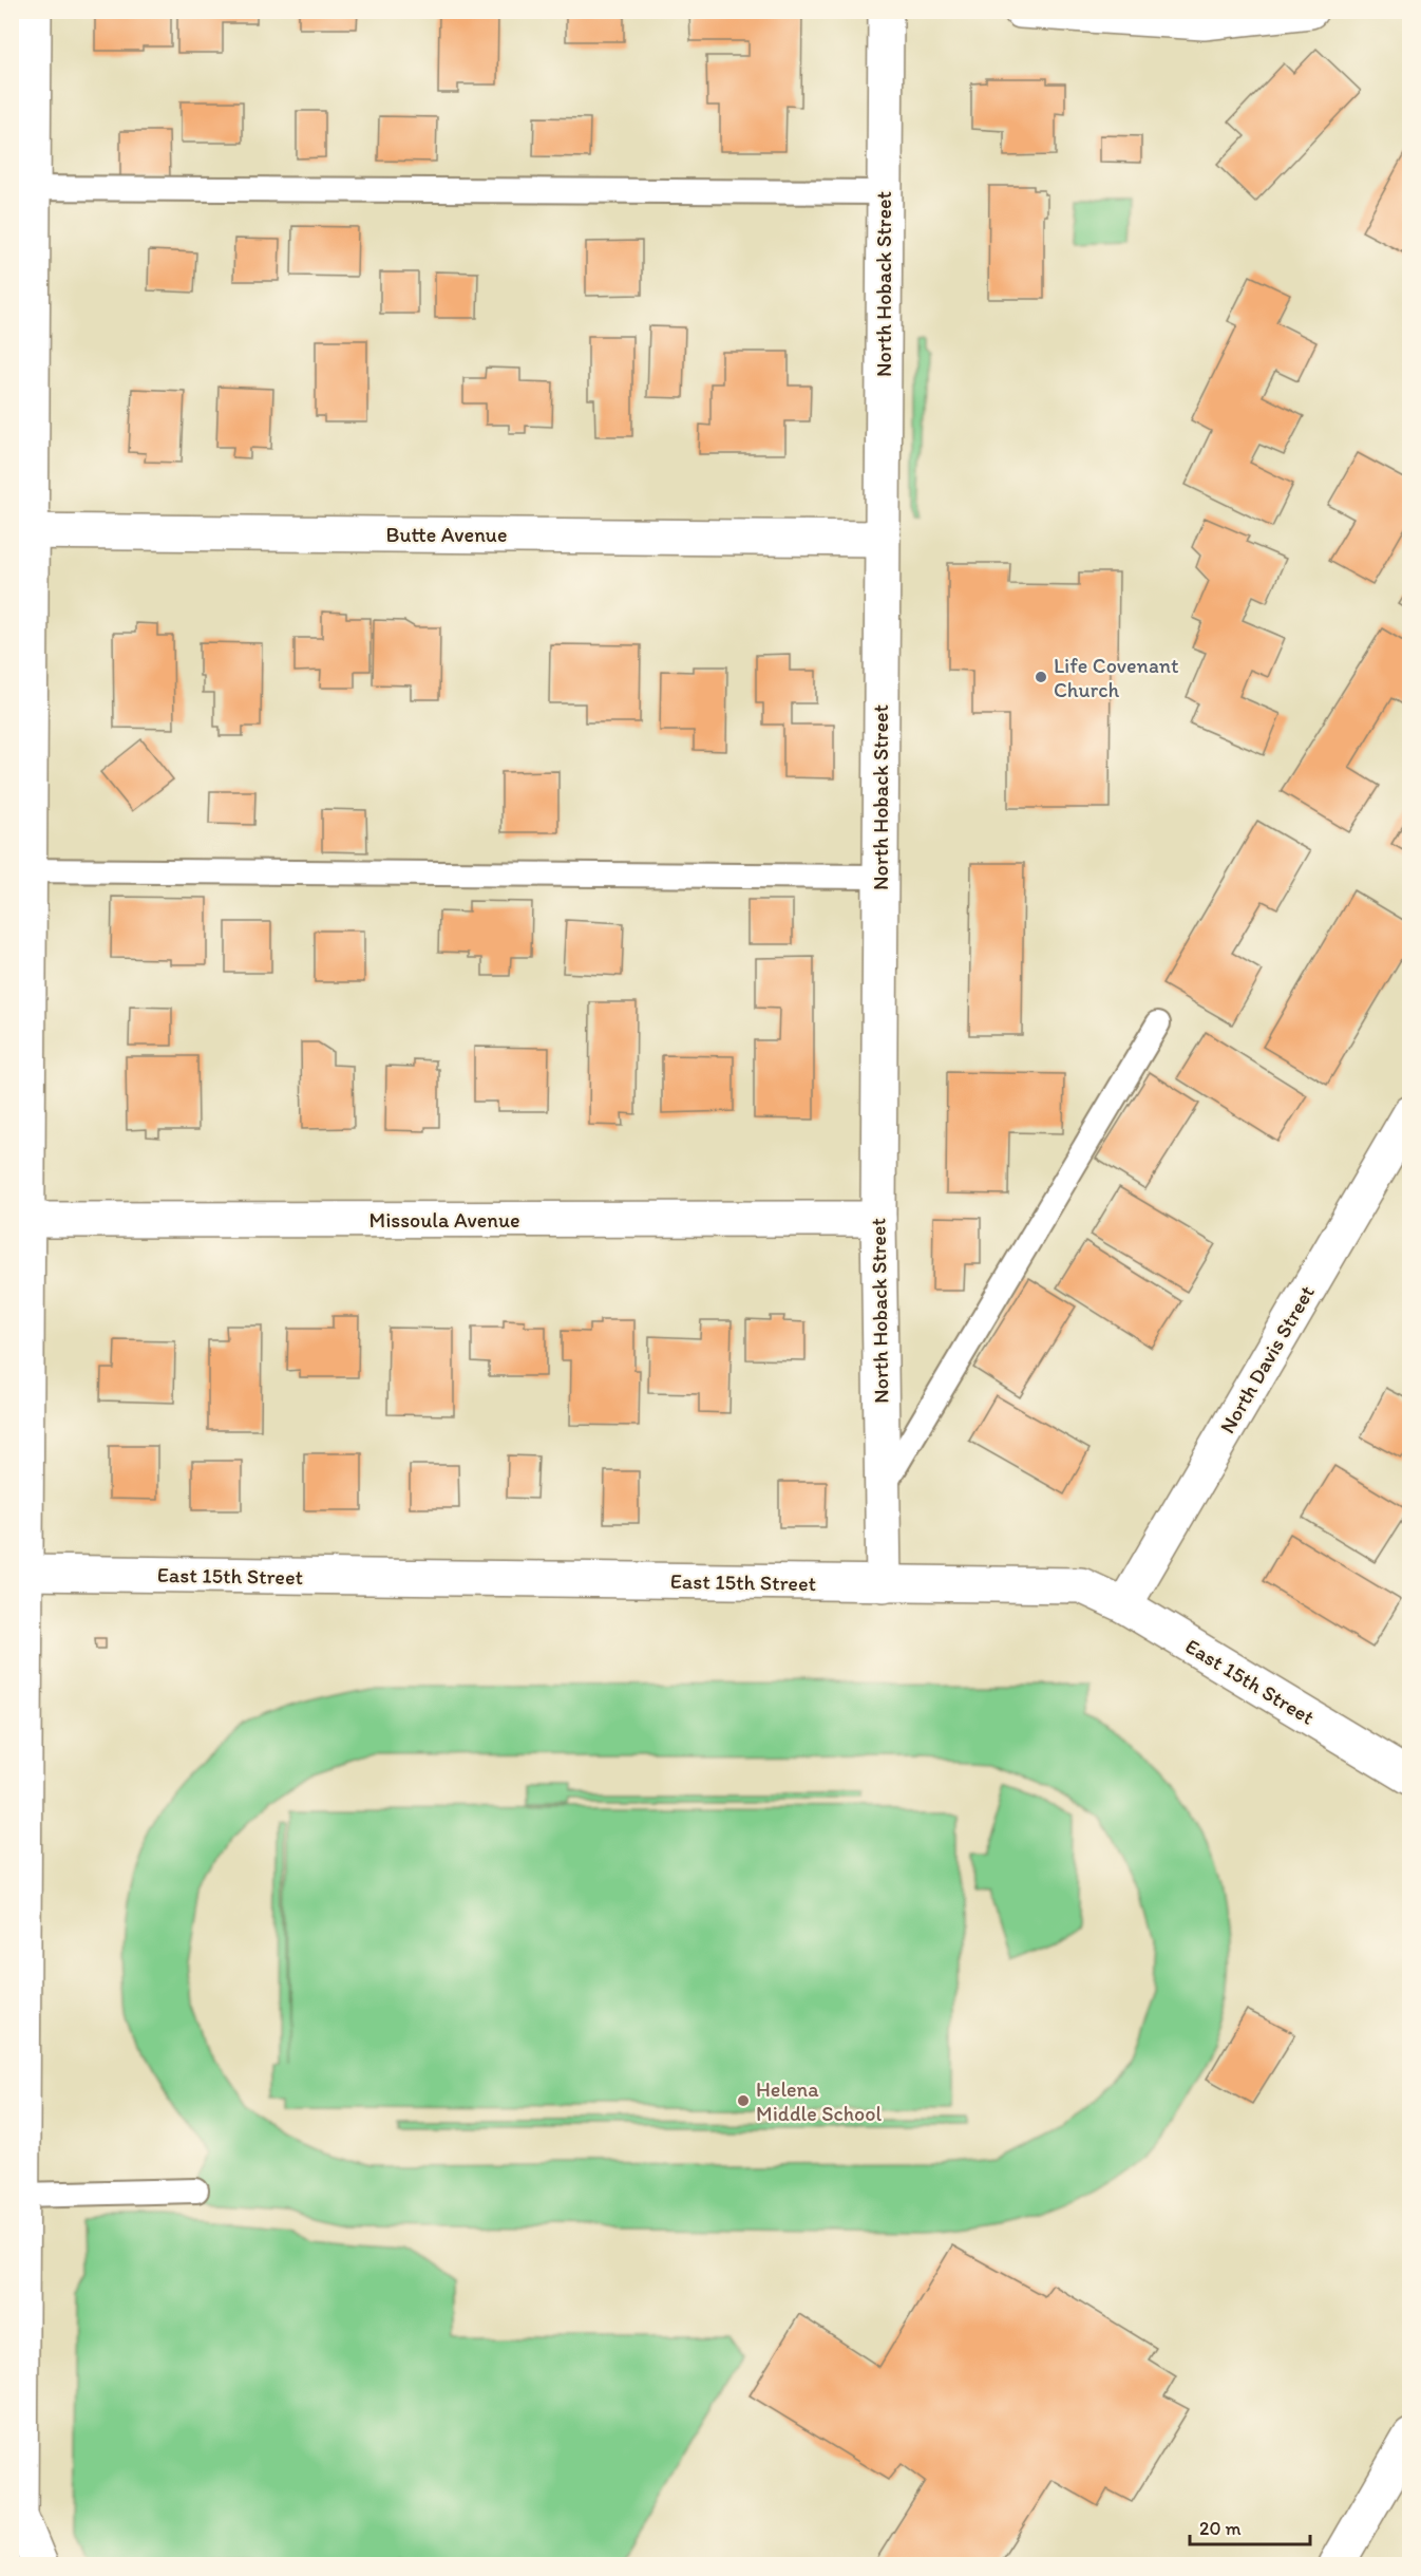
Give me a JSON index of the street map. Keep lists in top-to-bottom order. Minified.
{"streets":{"street":["North Hoback Street","Butte Avenue","Missoula Avenue","North Davis Street","East 15th Street"]},"crossings":[["North Hoback Street","Butte Avenue"],["North Hoback Street","Missoula Avenue"],["North Hoback Street","East 15th Street"],["North Davis Street","East 15th Street"]],"places":["Life Covenant Church","Helena Middle School"],"scale_bar":"20 m"}
